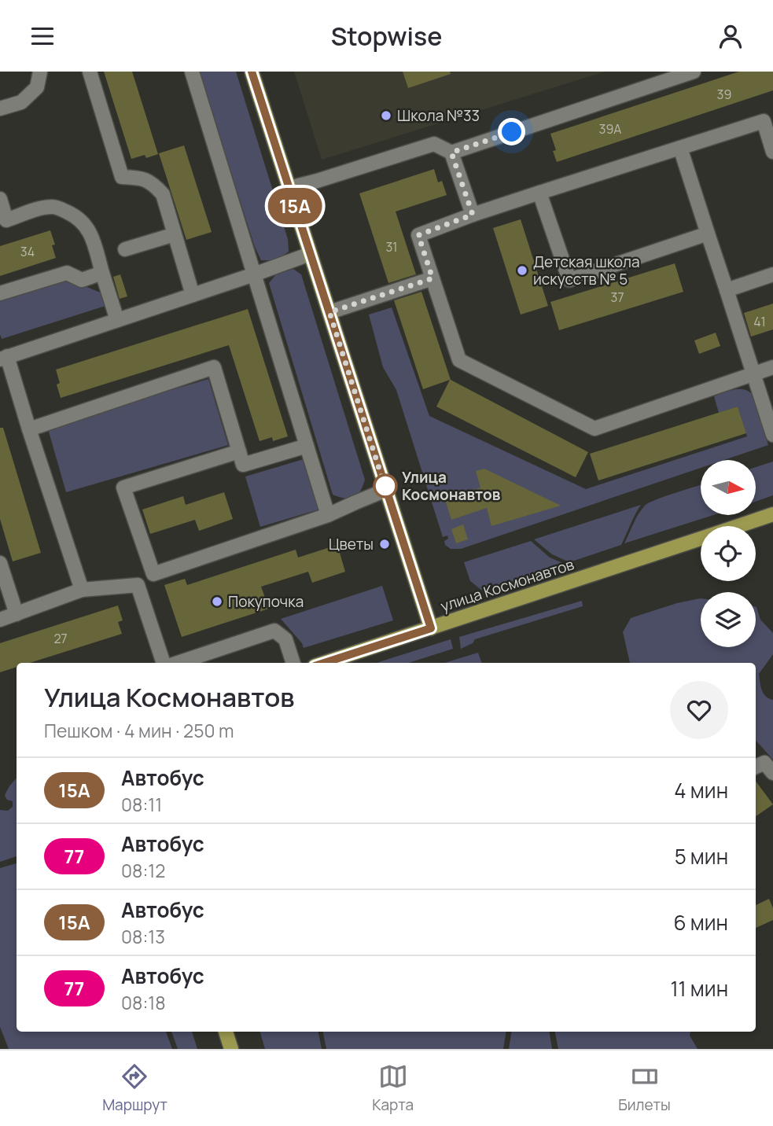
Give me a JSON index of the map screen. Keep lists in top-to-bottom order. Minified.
{"streets":{"main road":["улица Космонавтов"]},"places":["Школа №33","Детская школа искусств № 5","Улица Космонавтов","Цветы","Покупочка"],"lines":["bus line 15А"],"house_numbers":["39","39А","31","34","37","41","27"],"north":"right","page":{"header":"Stopwise","on_map":"15А","heading":["Улица Космонавтов","Пешком · 4 мин · 250 m"],"list":[{"mark":"15А","name":"Автобус","note":"08:11","value":"4 мин"},{"mark":"77","name":"Автобус","note":"08:12","value":"5 мин"},{"mark":"15А","name":"Автобус","note":"08:13","value":"6 мин"},{"mark":"77","name":"Автобус","note":"08:18","value":"11 мин"}],"tabs":["Маршрут","Карта","Билеты"]}}
